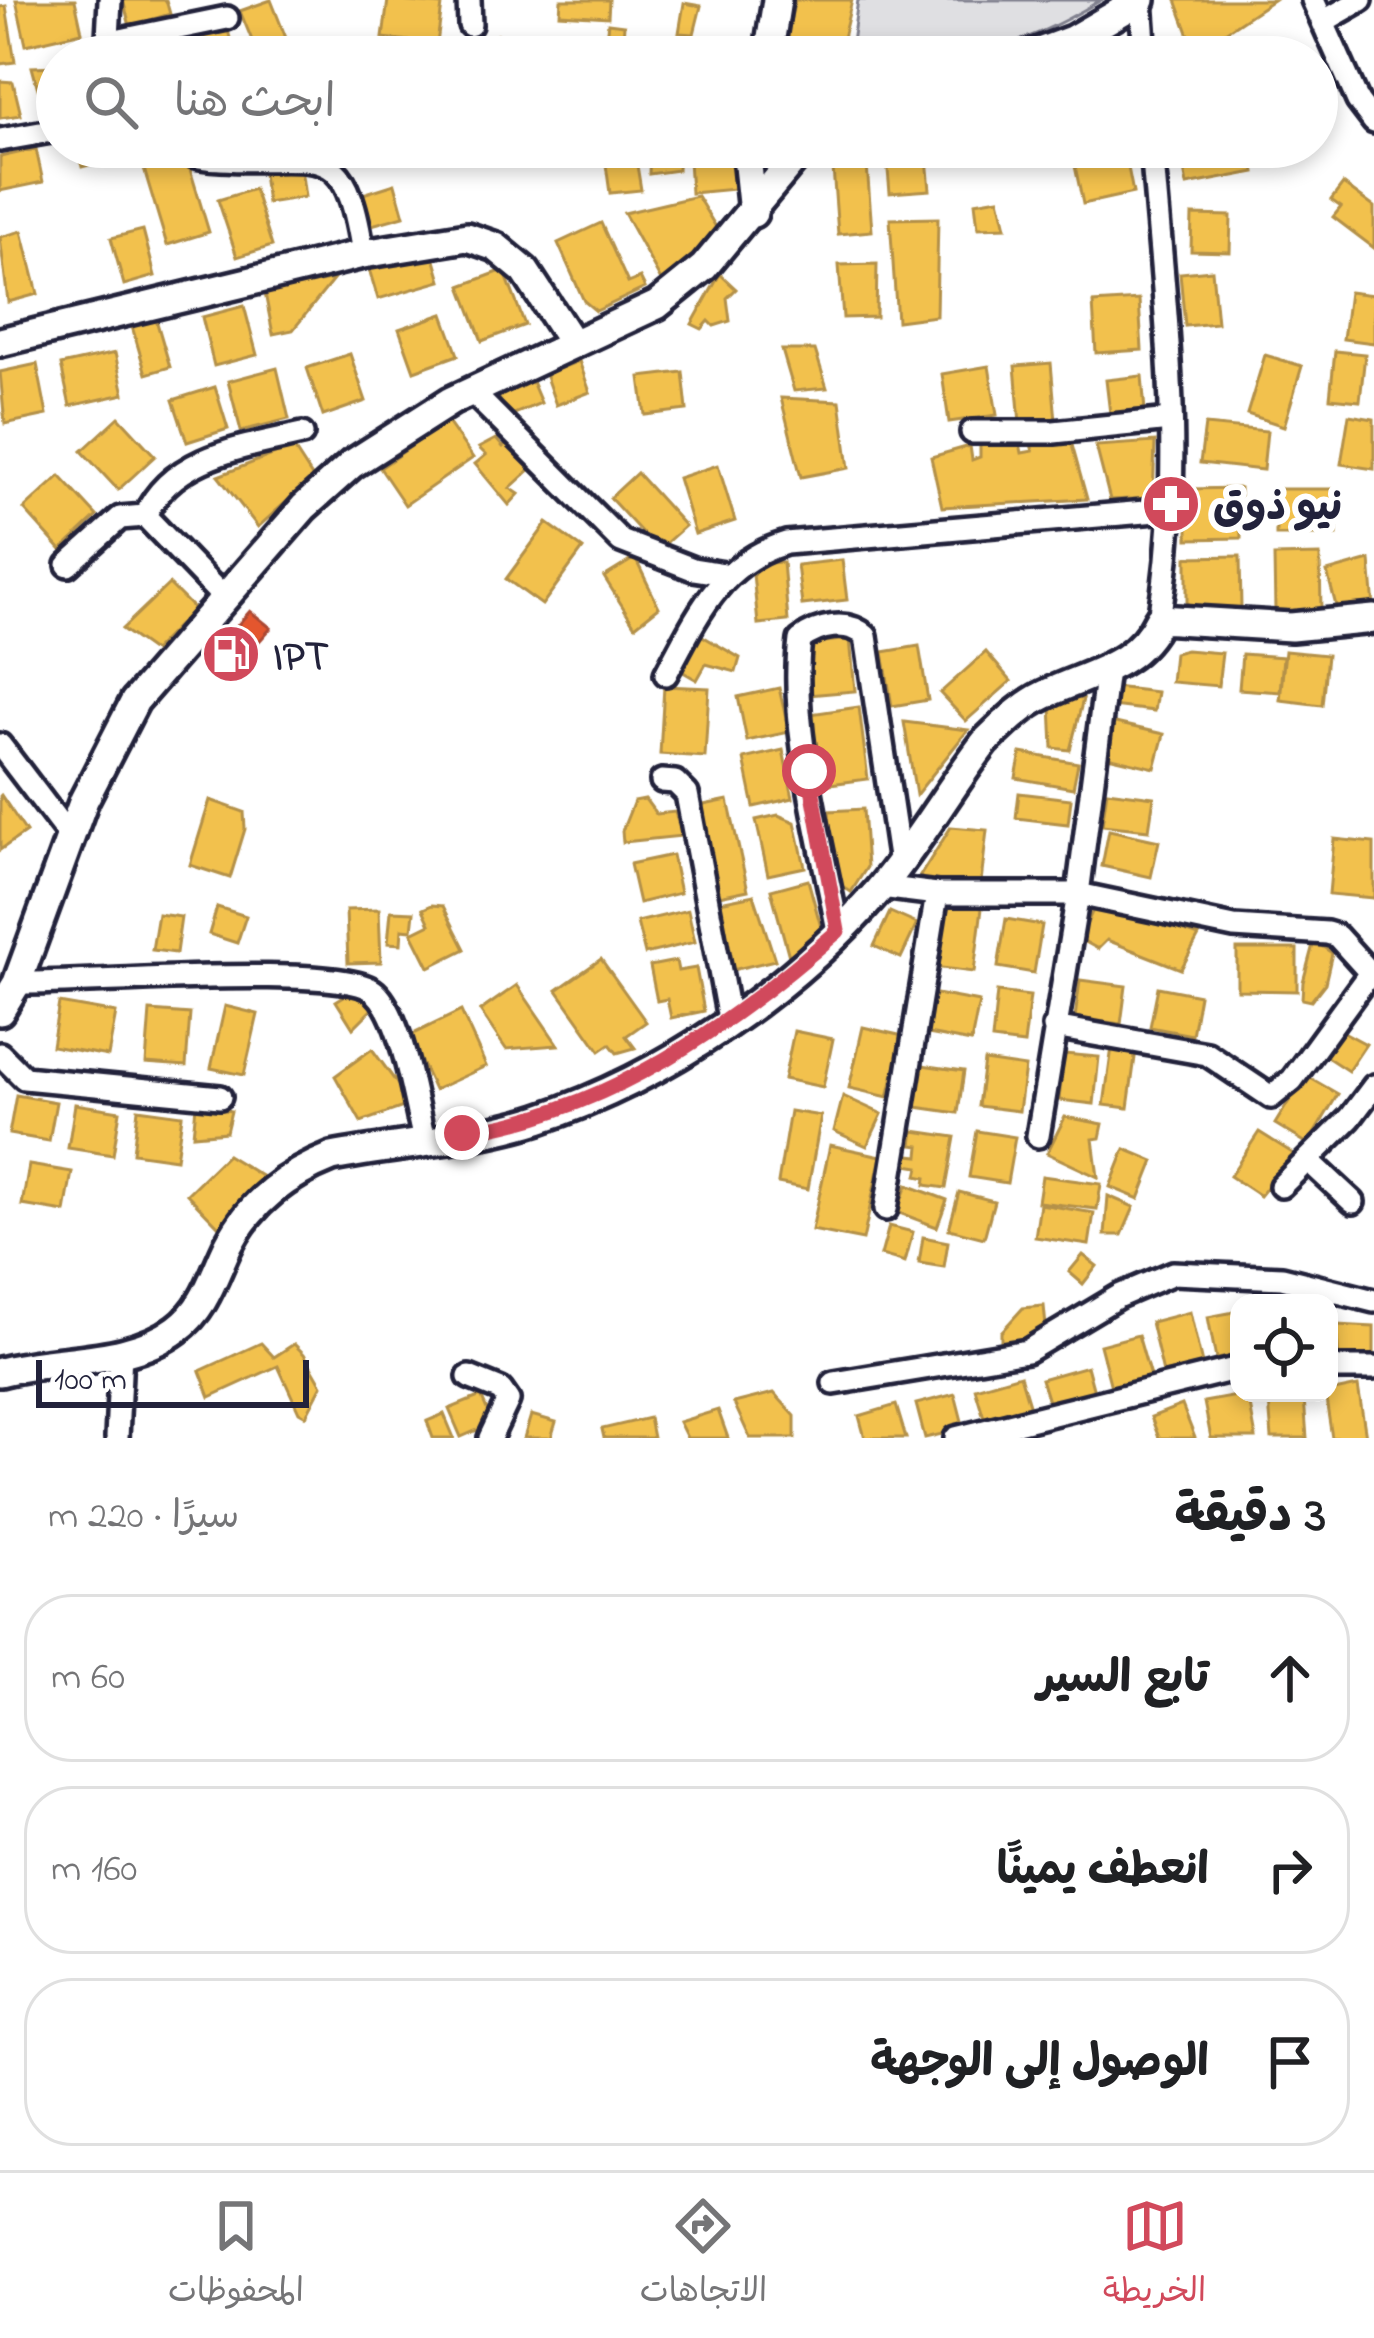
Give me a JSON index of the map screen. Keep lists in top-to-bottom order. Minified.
{"places":{"pharmacy":["نيو ذوق"],"fuel station":["IPT"]},"scale_bar":"100 m","page":{"search":"ابحث هنا","scale":"100 m","heading":["3 دقيقة","سيرًا · 220 m"],"list":[["تابع السير","60 m"],["انعطف يمينًا","160 m"],"الوصول إلى الوجهة"],"nav":["الخريطة","الاتجاهات","المحفوظات"]}}
